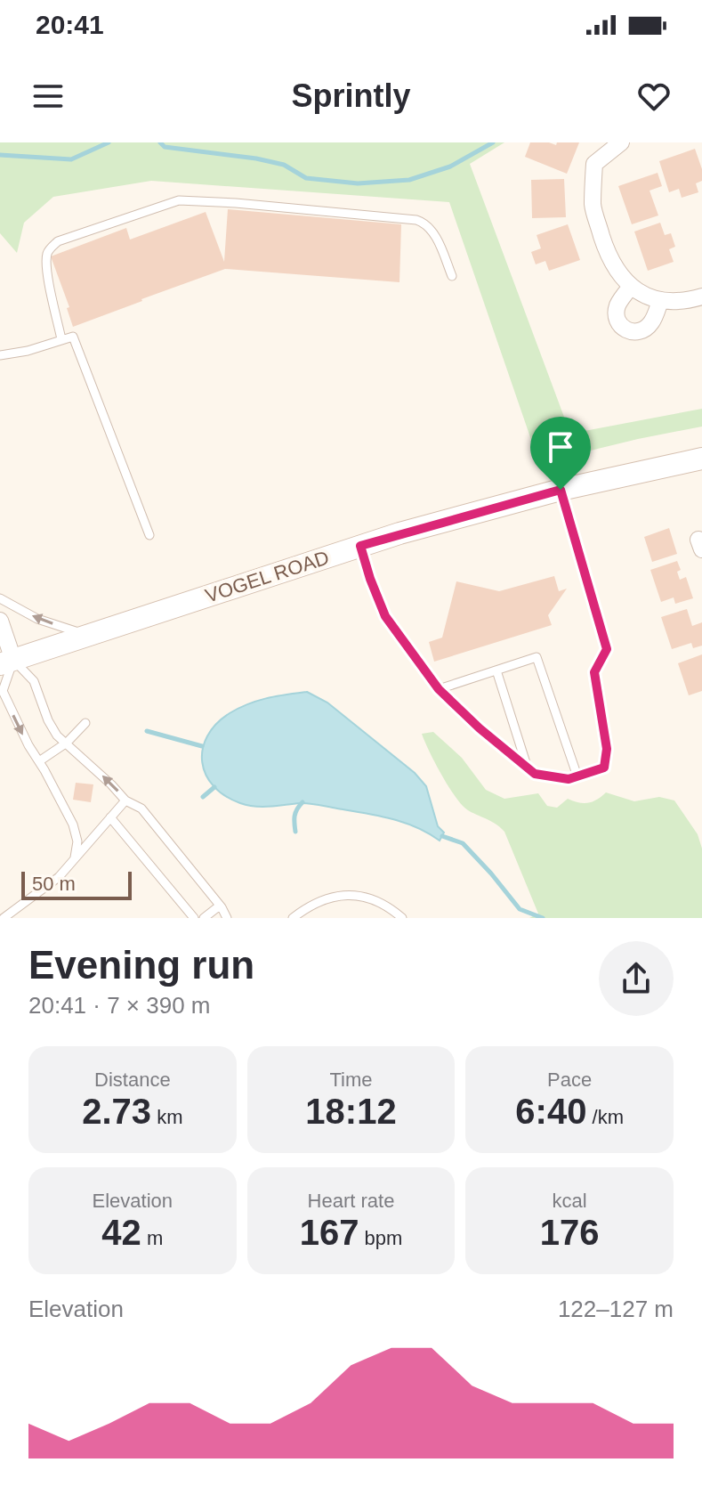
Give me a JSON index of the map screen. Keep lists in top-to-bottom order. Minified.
{"streets":{"main road":["VOGEL ROAD"]},"scale_bar":"50 m","page":{"status":"20:41","header":"Sprintly","scale":"50 m","heading":["Evening run","20:41 · 7 × 390 m"],"stats":[["Distance","2.73 km"],["Time","18:12"],["Pace","6:40 /km"],["Elevation","42 m"],["Heart rate","167 bpm"],["kcal","176"]],"chart":["Elevation","122–127 m"]}}
